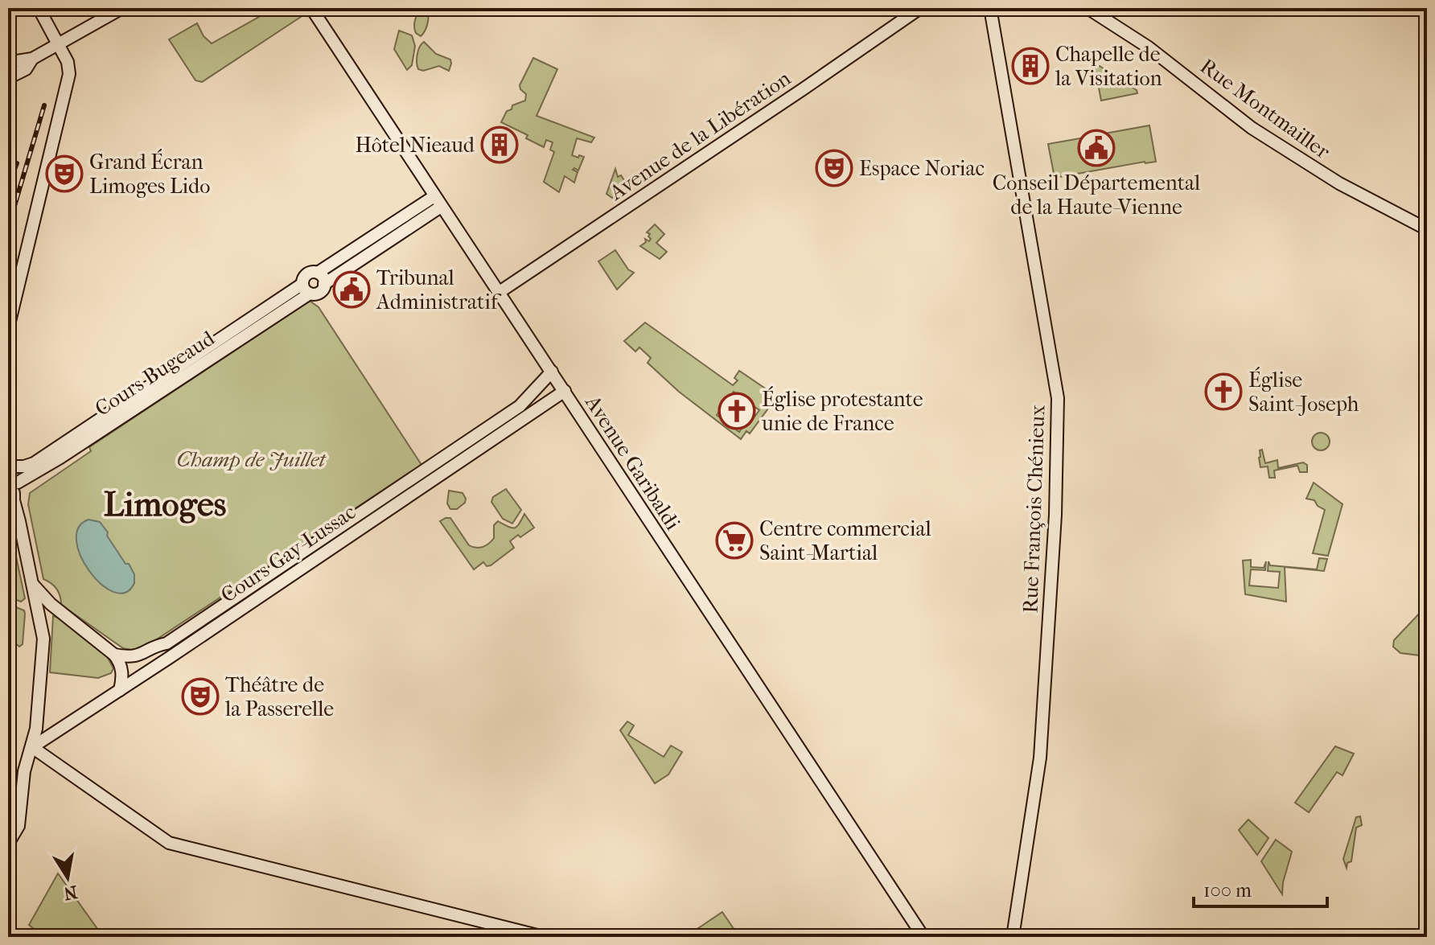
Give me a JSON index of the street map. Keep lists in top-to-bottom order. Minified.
{"streets":{"street":["Rue Montmailler","Avenue de la Libération","Cours Bugeaud","Avenue Garibaldi","Rue François Chénieux","Cours Gay-Lussac"]},"crossings":[["Avenue de la Libération","Avenue Garibaldi"],["Avenue Garibaldi","Cours Gay-Lussac"]],"districts":["Limoges"],"parks":["Champ de Juillet"],"places":{"building":["Chapelle de la Visitation","Hôtel Nieaud"],"public building":["Conseil Départemental de la Haute-Vienne","Tribunal Administratif"],"theatre":["Espace Noriac","Grand Écran Limoges Lido","Théâtre de la Passerelle"],"church":["Église Saint-Joseph","Église protestante unie de France"],"supermarket":["Centre commercial Saint-Martial"]},"scale_bar":"100 m","north":"bottom"}
